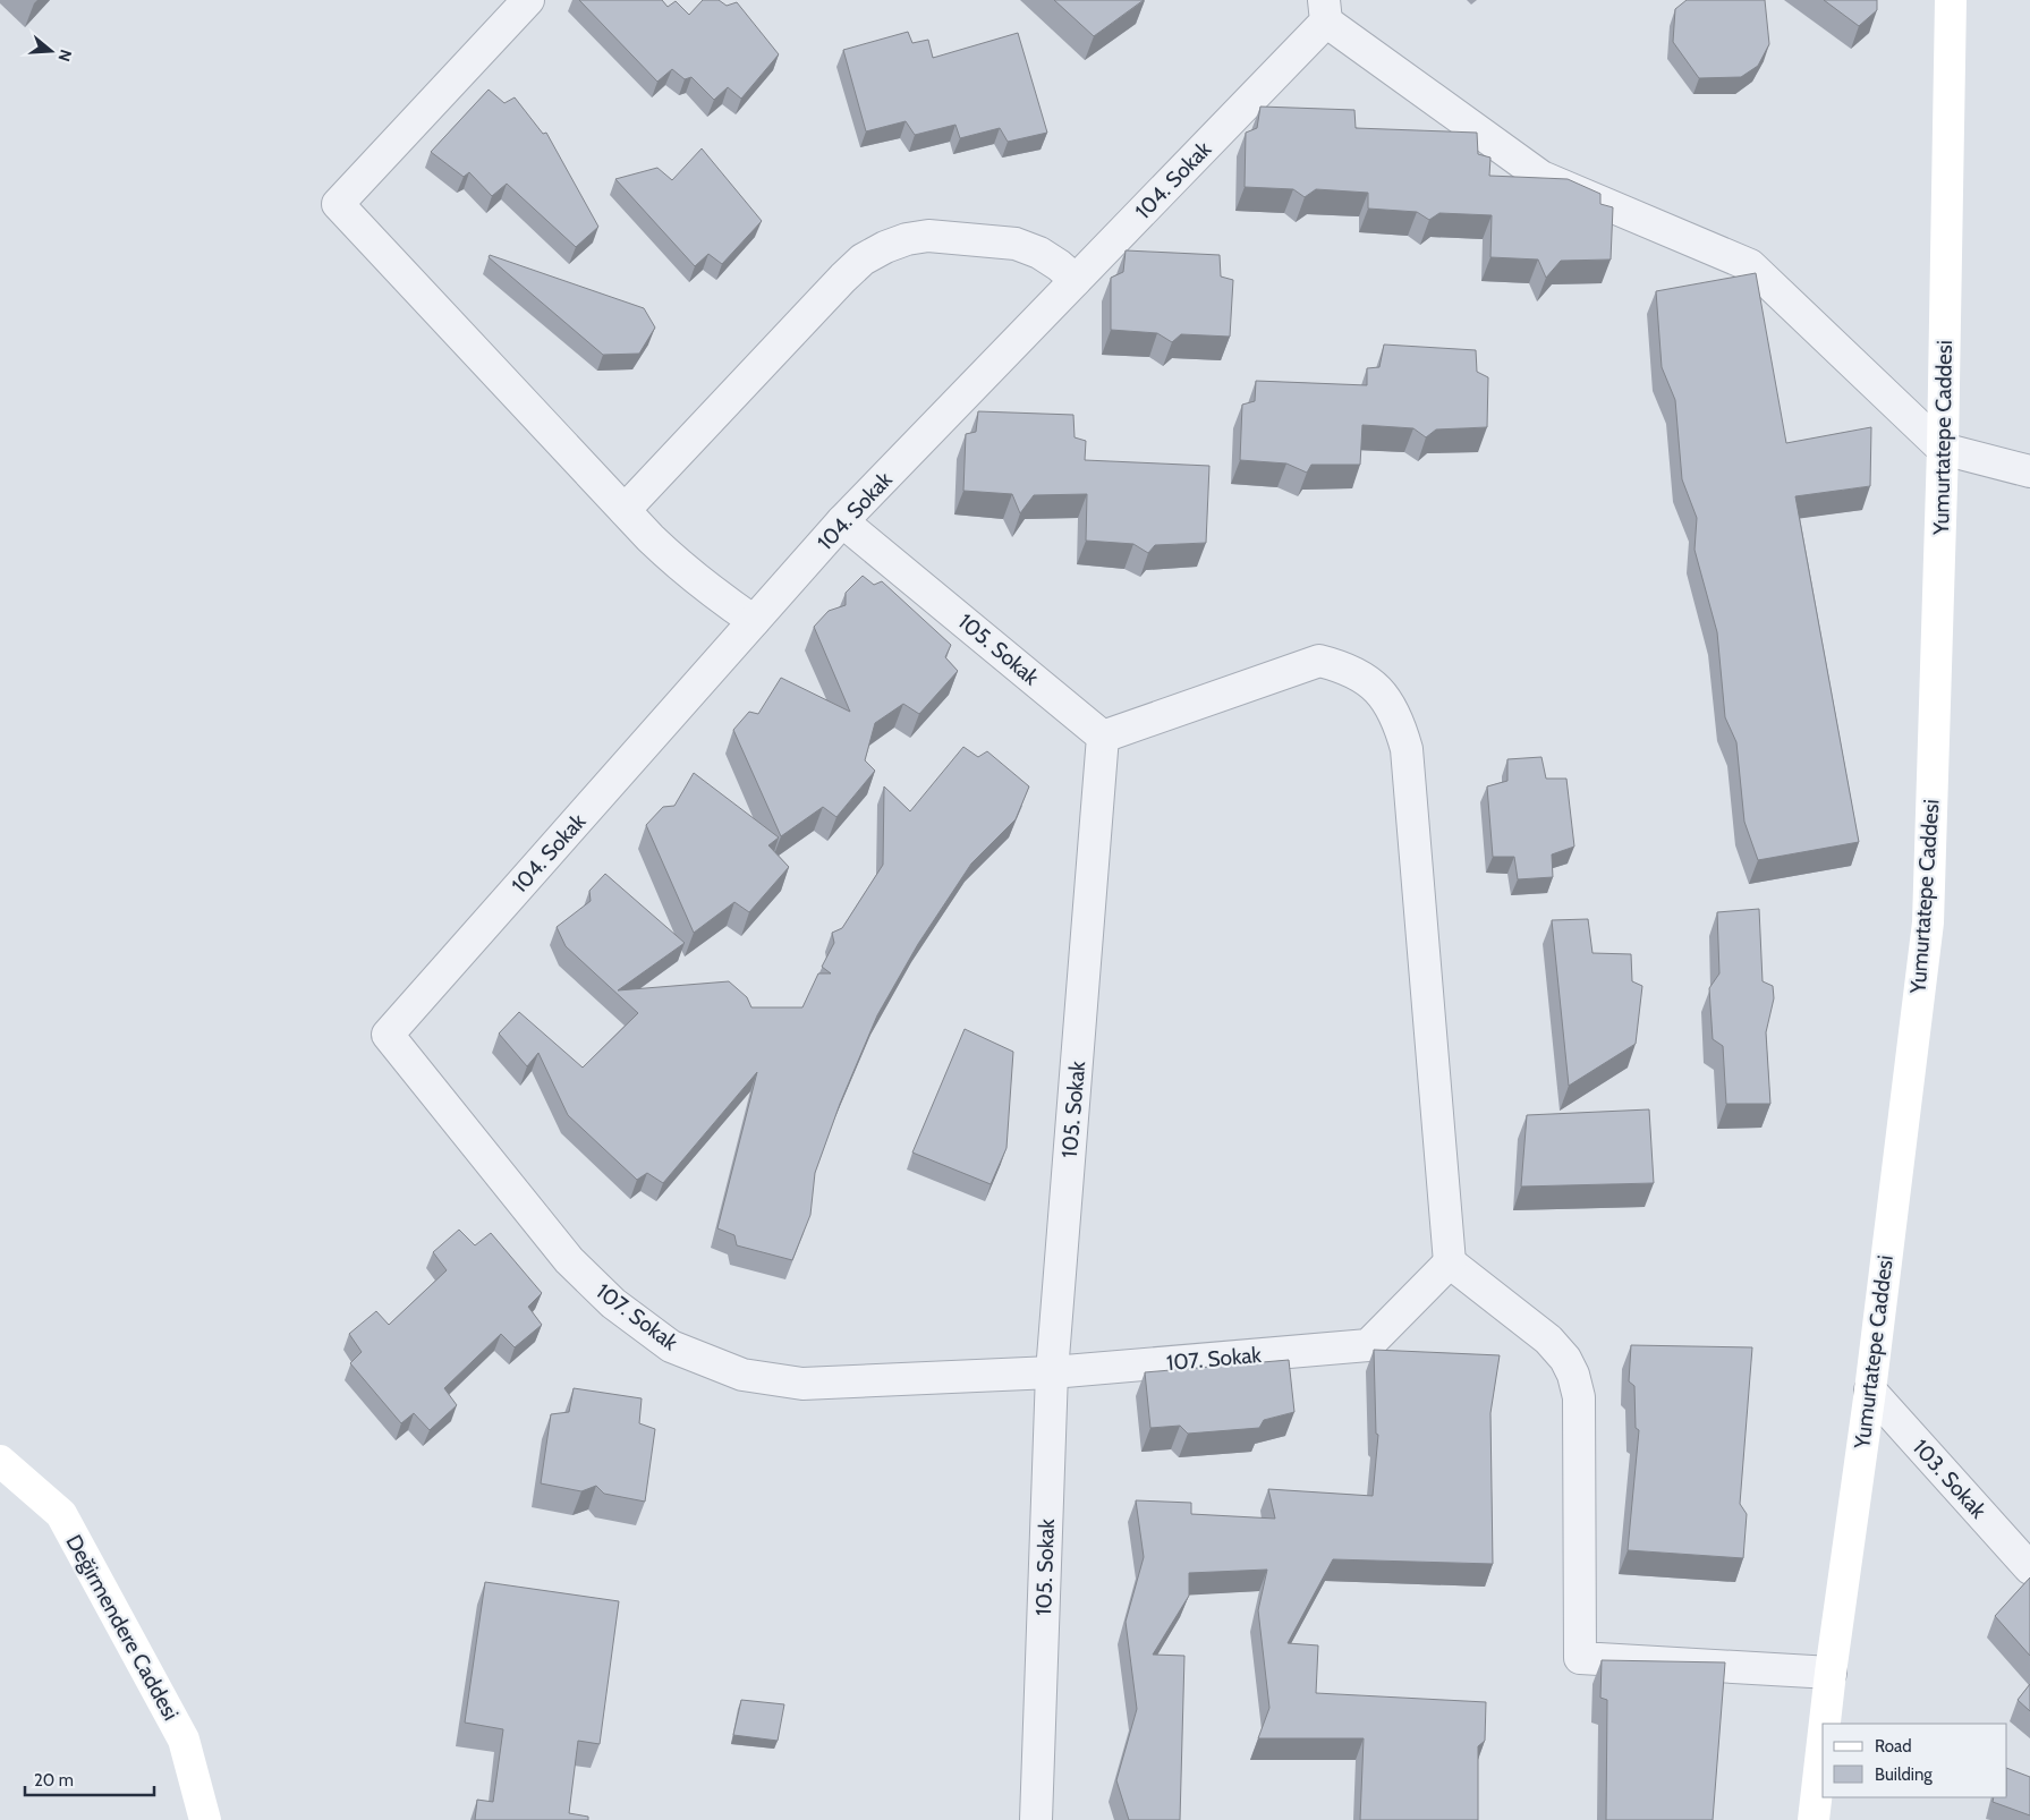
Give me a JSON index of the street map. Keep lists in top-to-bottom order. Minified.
{"streets":{"street":["104. Sokak","Yumurtatepe Caddesi","105. Sokak","107. Sokak","103. Sokak","Değirmendere Caddesi"]},"crossings":[["104. Sokak","105. Sokak"],["104. Sokak","107. Sokak"],["Yumurtatepe Caddesi","103. Sokak"],["105. Sokak","107. Sokak"]],"legend":["Road","Building"],"scale_bar":"20 m","north":"right"}
